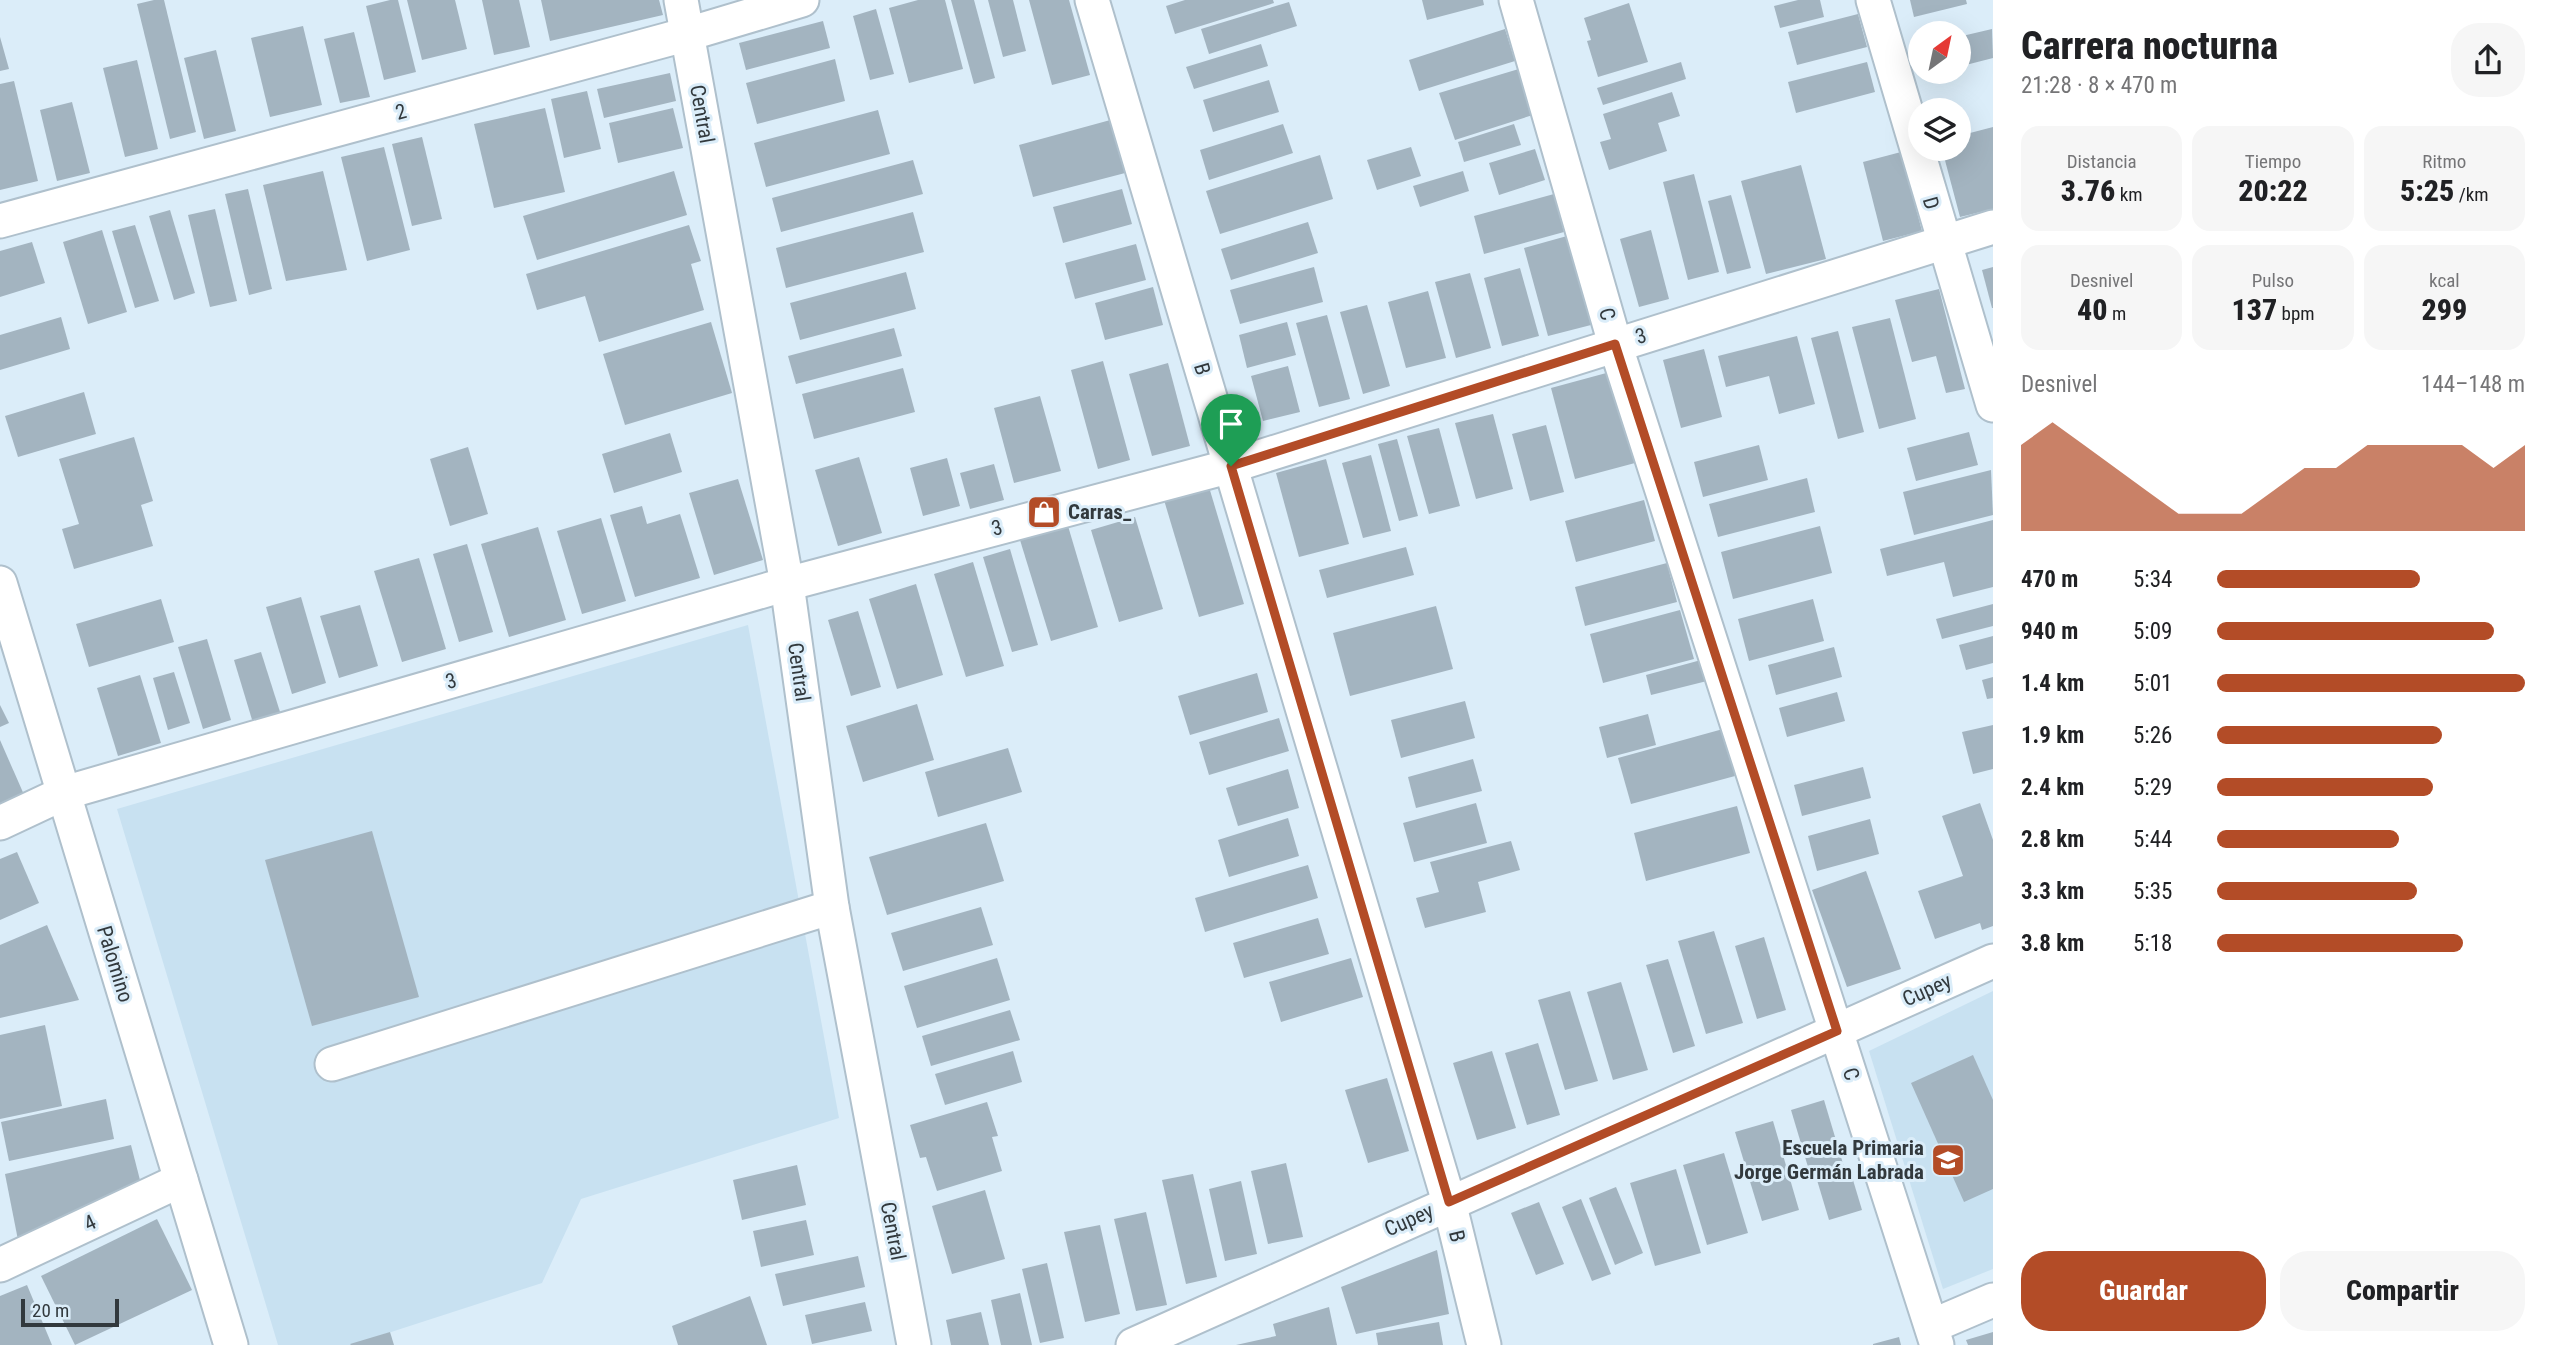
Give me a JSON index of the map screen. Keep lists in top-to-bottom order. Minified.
{"streets":{"street":["2","Central","D","C","3","B","Palomino","Cupey","4"]},"crossings":[["2","Central"],["Central","3"],["D","3"],["C","3"],["C","Cupey"],["3","B"],["3","Palomino"],["B","Cupey"],["Palomino","4"]],"places":{"shop":["Carras_"],"school or university":["Escuela Primaria Jorge Germán Labrada"]},"scale_bar":"20 m","north":"top right","page":{"heading":["Carrera nocturna","21:28 · 8 × 470 m"],"stats":[["Distancia","3.76 km"],["Tiempo","20:22"],["Ritmo","5:25 /km"],["Desnivel","40 m"],["Pulso","137 bpm"],["kcal","299"]],"chart":["Desnivel","144–148 m"],"list":[{"name":"470 m","note":"5:34"},{"name":"940 m","note":"5:09"},{"name":"1.4 km","note":"5:01"},{"name":"1.9 km","note":"5:26"},{"name":"2.4 km","note":"5:29"},{"name":"2.8 km","note":"5:44"},{"name":"3.3 km","note":"5:35"},{"name":"3.8 km","note":"5:18"}],"buttons":["Guardar","Compartir"],"scale":"20 m"}}
